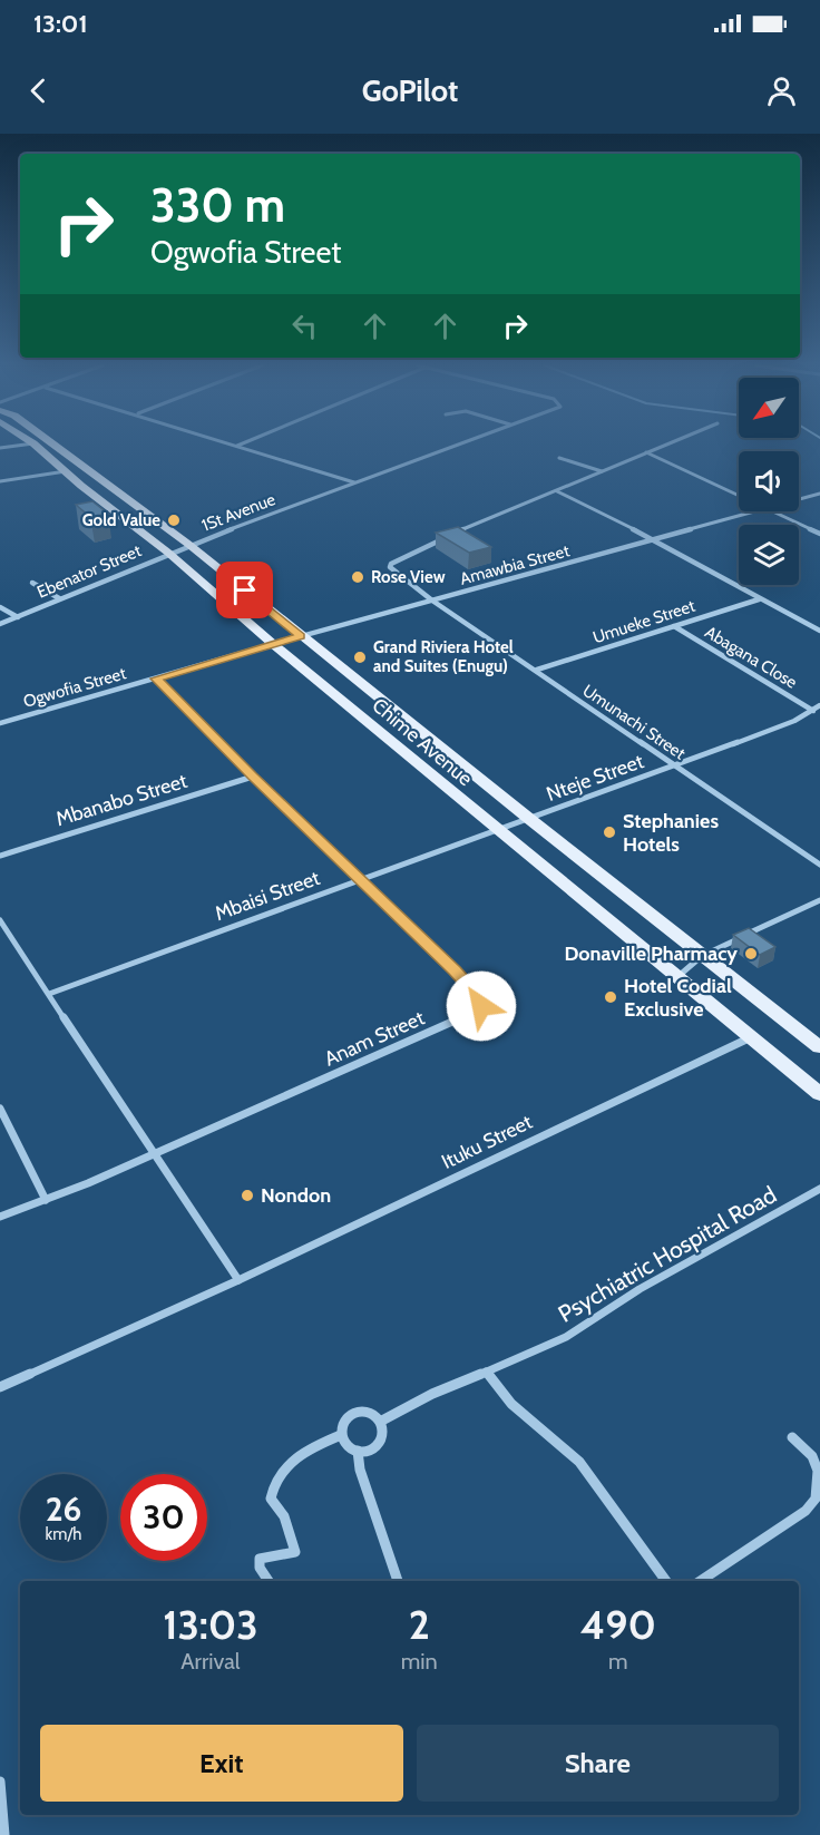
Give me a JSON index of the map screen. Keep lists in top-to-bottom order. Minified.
{"streets":{"main road":["Chime Avenue"],"street":["1St Avenue","Amawbia Street","Ebenator Street","Umueke Street","Abagana Close","Ogwofia Street","Umunachi Street","Nteje Street","Mbanabo Street","Mbaisi Street","Anam Street","Ituku Street","Psychiatric Hospital Road"]},"crossings":[["1St Avenue","Ebenator Street"],["1St Avenue","Chime Avenue"],["Amawbia Street","Ogwofia Street"],["Amawbia Street","Umunachi Street"],["Amawbia Street","Chime Avenue"],["Ebenator Street","Chime Avenue"],["Umueke Street","Abagana Close"],["Umueke Street","Umunachi Street"],["Abagana Close","Nteje Street"],["Ogwofia Street","Chime Avenue"],["Ogwofia Street","Anam Street"],["Umunachi Street","Nteje Street"],["Chime Avenue","Nteje Street"],["Chime Avenue","Mbaisi Street"],["Chime Avenue","Ituku Street"],["Nteje Street","Mbaisi Street"],["Mbanabo Street","Anam Street"],["Mbaisi Street","Anam Street"]],"places":["Gold Value","Rose View","Grand Riviera Hotel and Suites (Enugu)","Stephanies Hotels","Donaville Pharmacy","Hotel Codial Exclusive","Nondon"],"north":"bottom left","page":{"status":"13:01","header":"GoPilot","turn":["330 m","Ogwofia Street"],"speed":"26 km/h","limit":"30","eta":["13:03","Arrival","2","min","490","m"],"buttons":["Exit","Share"]}}
